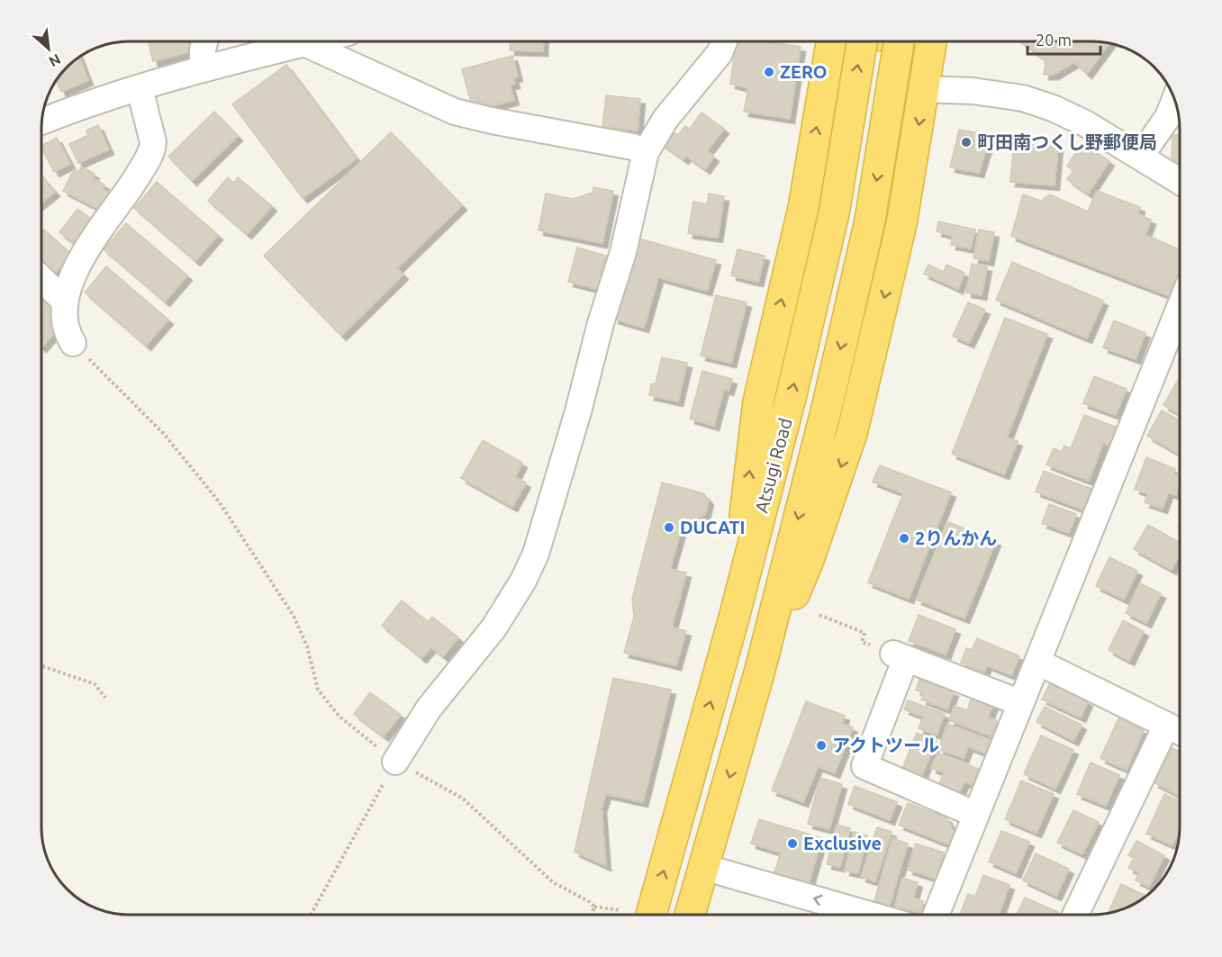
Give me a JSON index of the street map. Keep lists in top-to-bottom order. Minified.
{"streets":{"highway":["Atsugi Road"]},"places":["ZERO","町田南つくし野郵便局","DUCATI","2りんかん","アクトツール","Exclusive"],"scale_bar":"20 m","north":"bottom right"}
